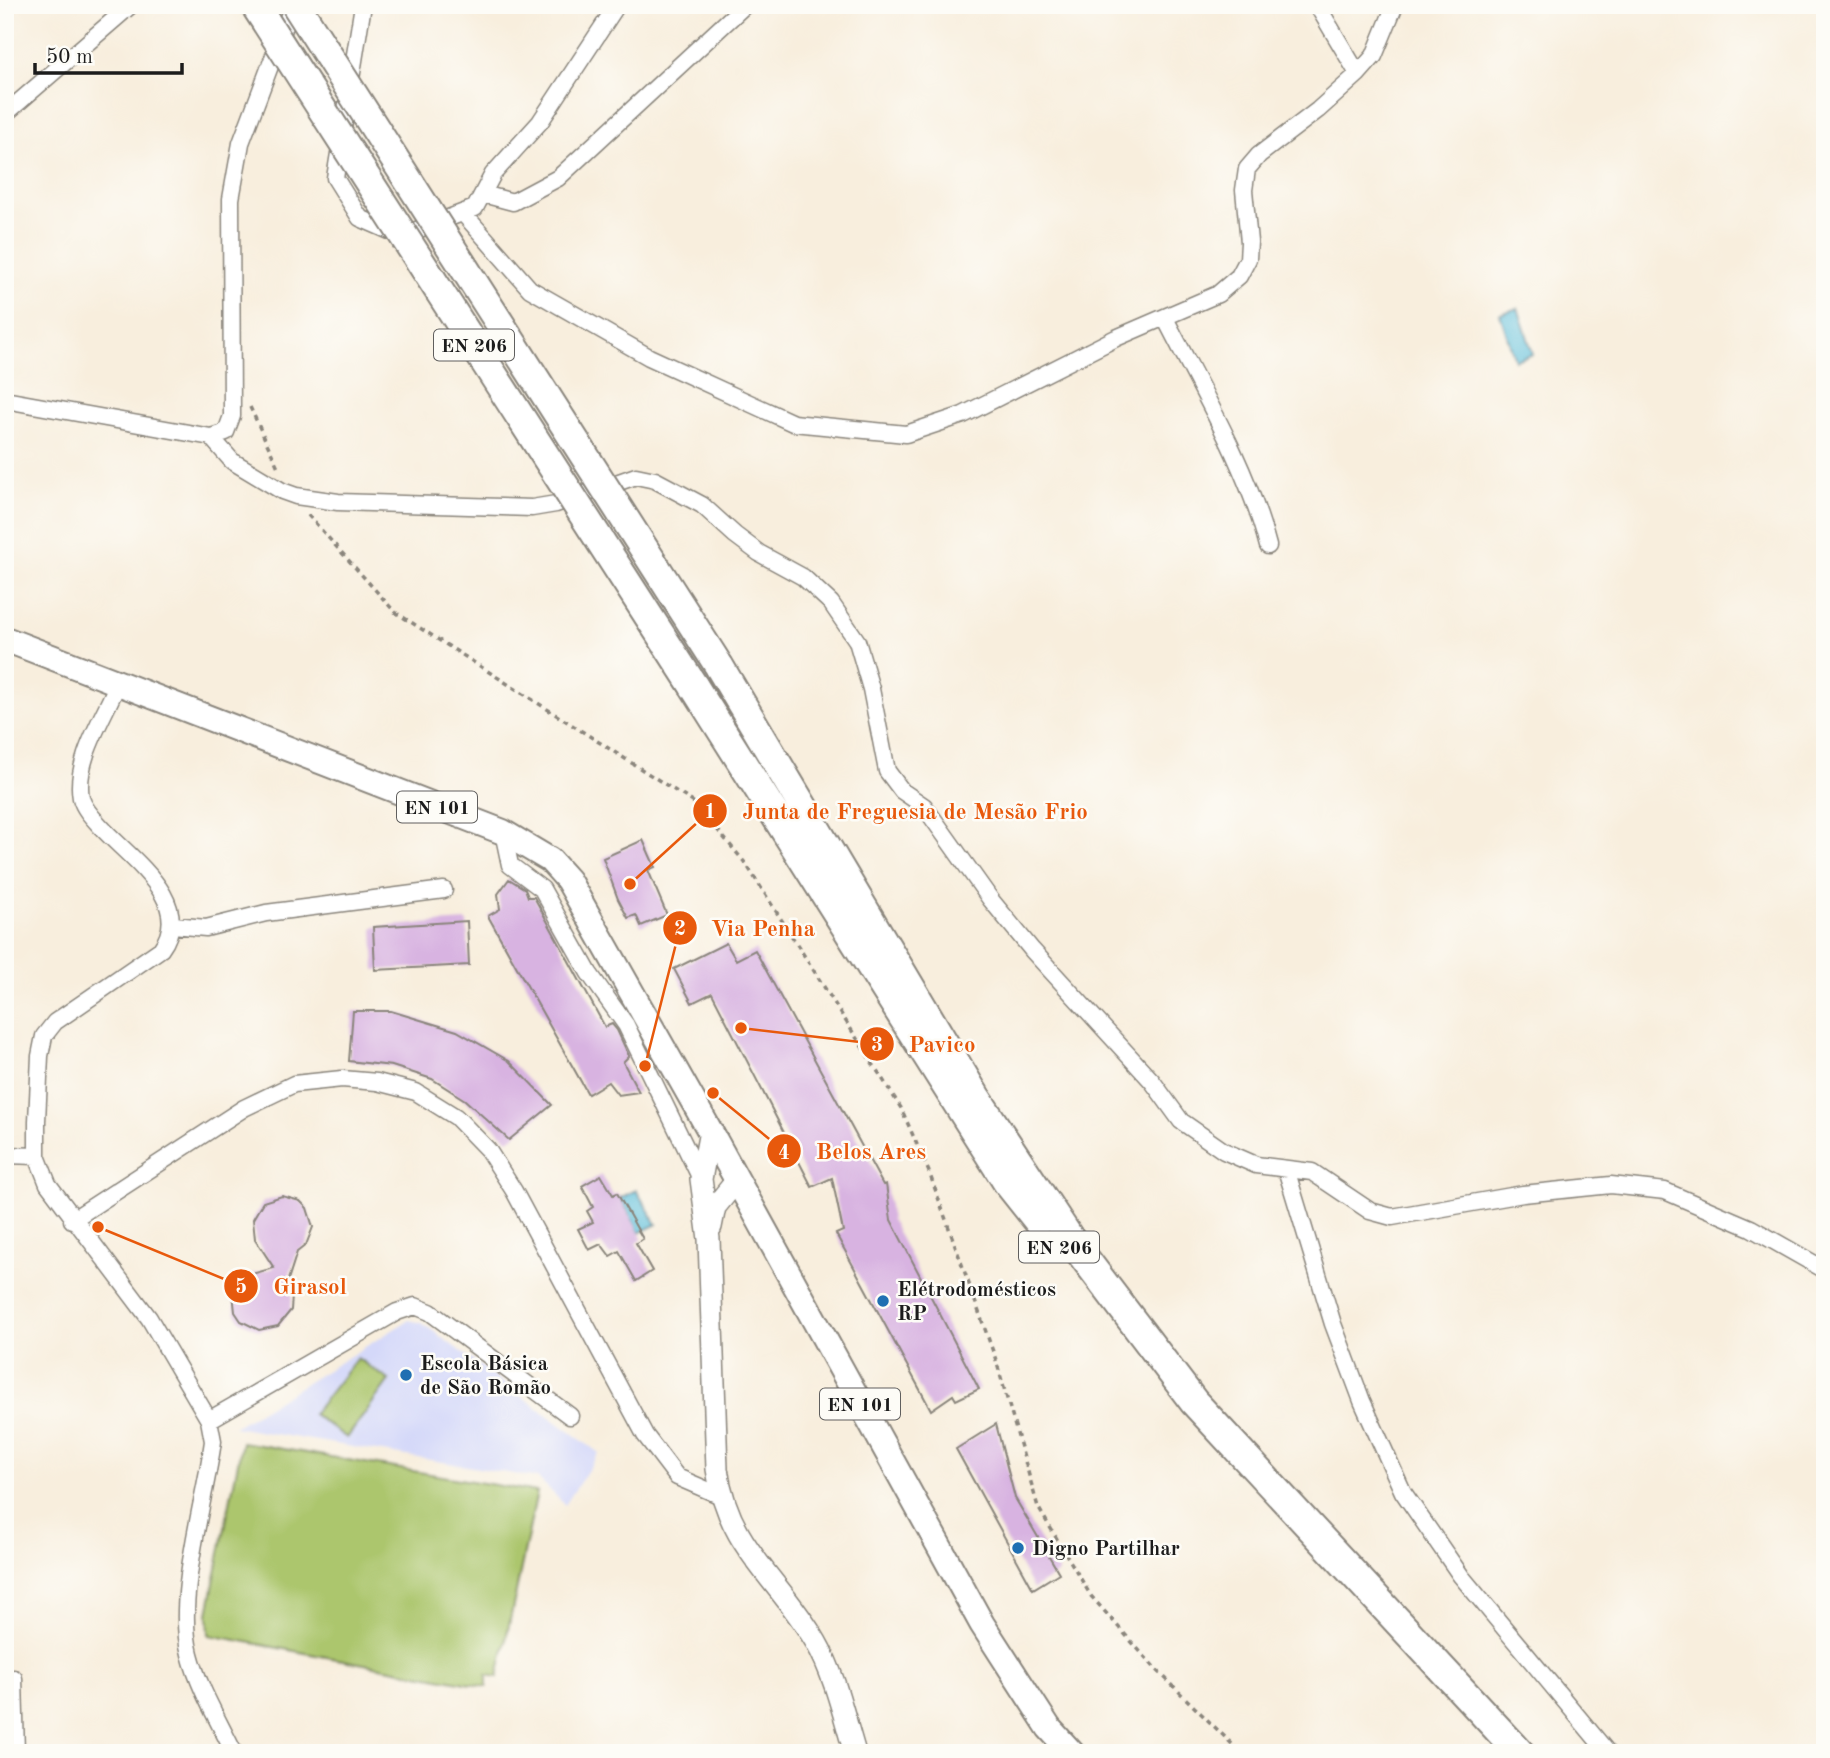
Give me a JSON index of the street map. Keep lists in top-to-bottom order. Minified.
{"streets":{"highway":["EN 206"],"main road":["EN 101"]},"places":["Junta de Freguesia de Mesão Frio","Pavico","Via Penha","Belos Ares","Girasol","Elétrodomésticos RP","Escola Básica de São Romão","Digno Partilhar"],"scale_bar":"50 m"}
